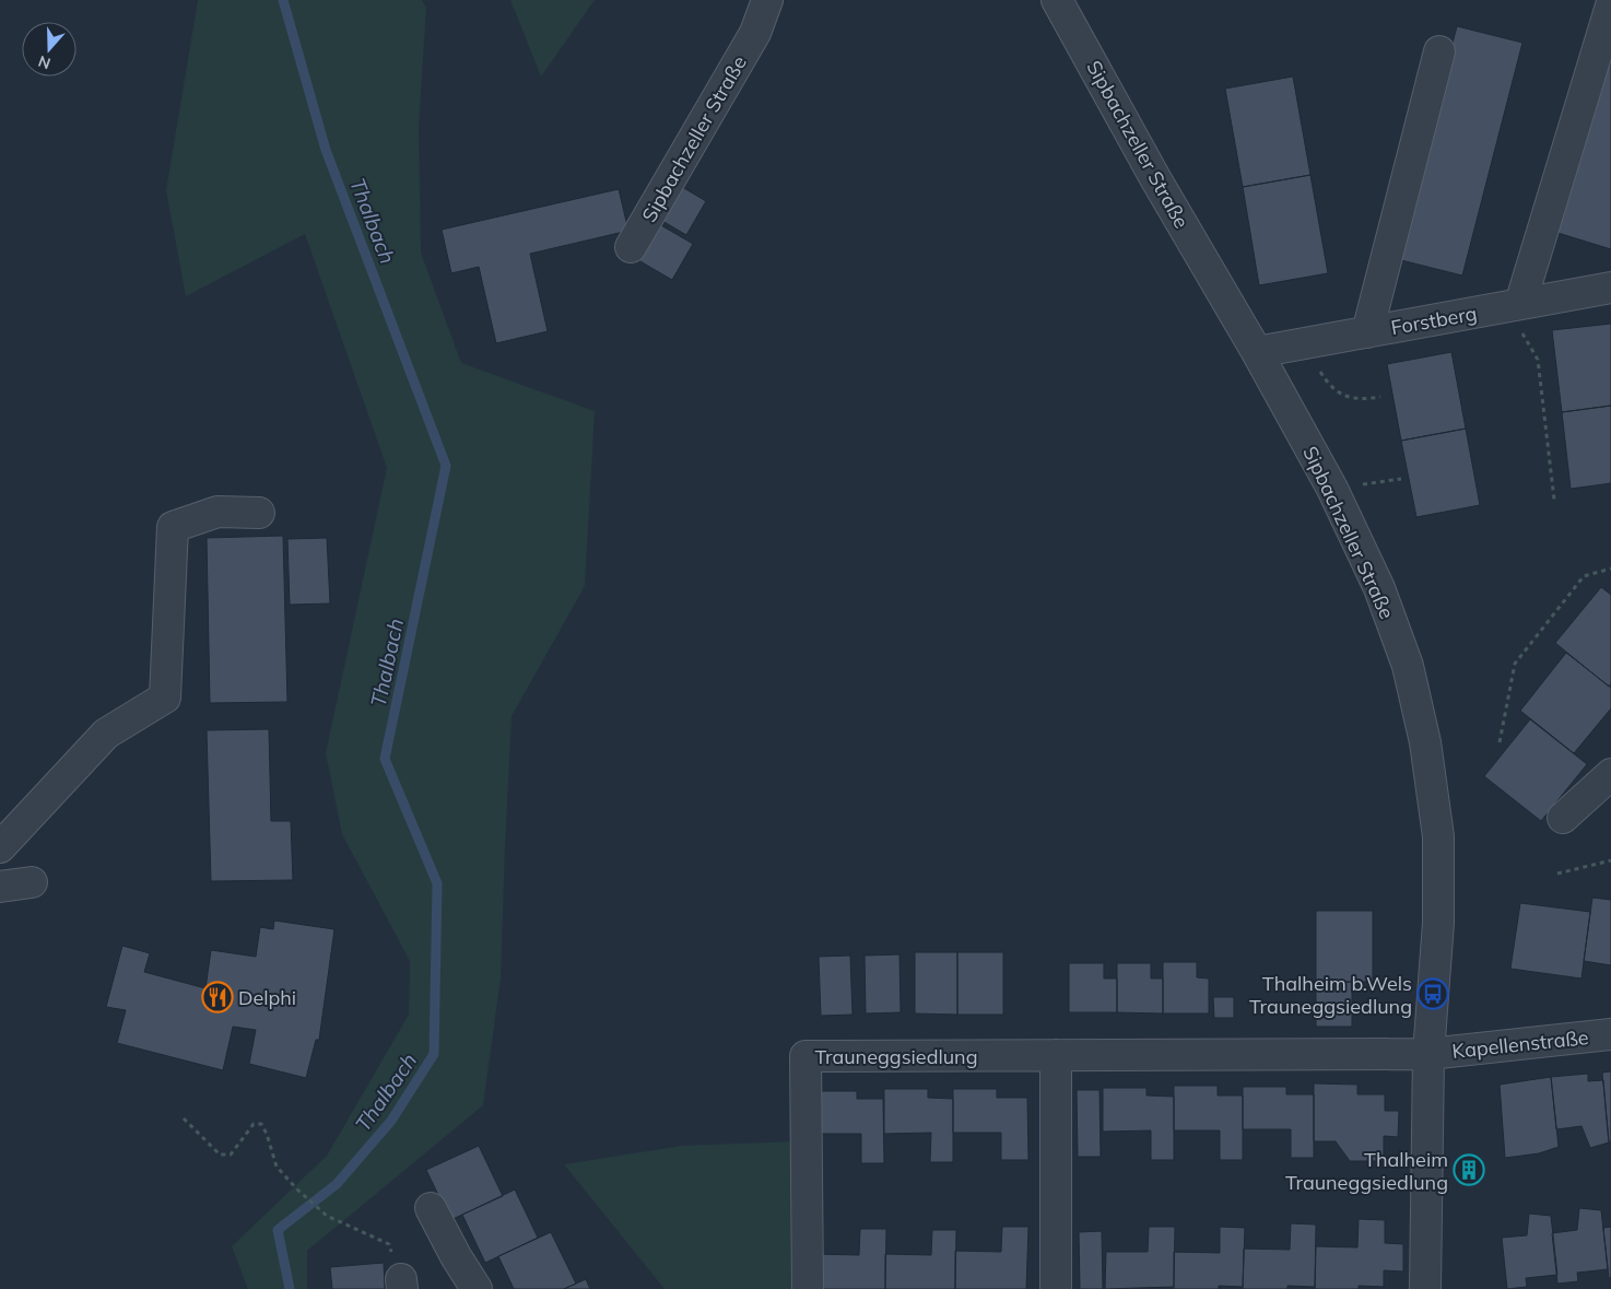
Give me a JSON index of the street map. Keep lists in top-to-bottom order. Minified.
{"streets":{"street":["Sipbachzeller Straße","Forstberg","Kapellenstraße","Trauneggsiedlung"]},"crossings":[["Sipbachzeller Straße","Forstberg"],["Sipbachzeller Straße","Kapellenstraße"],["Sipbachzeller Straße","Trauneggsiedlung"],["Kapellenstraße","Trauneggsiedlung"]],"water":["Thalbach"],"places":{"bus stop":["Thalheim b.Wels Trauneggsiedlung"],"restaurant":["Delphi"],"building":["Thalheim Trauneggsiedlung"]},"north":"bottom"}
